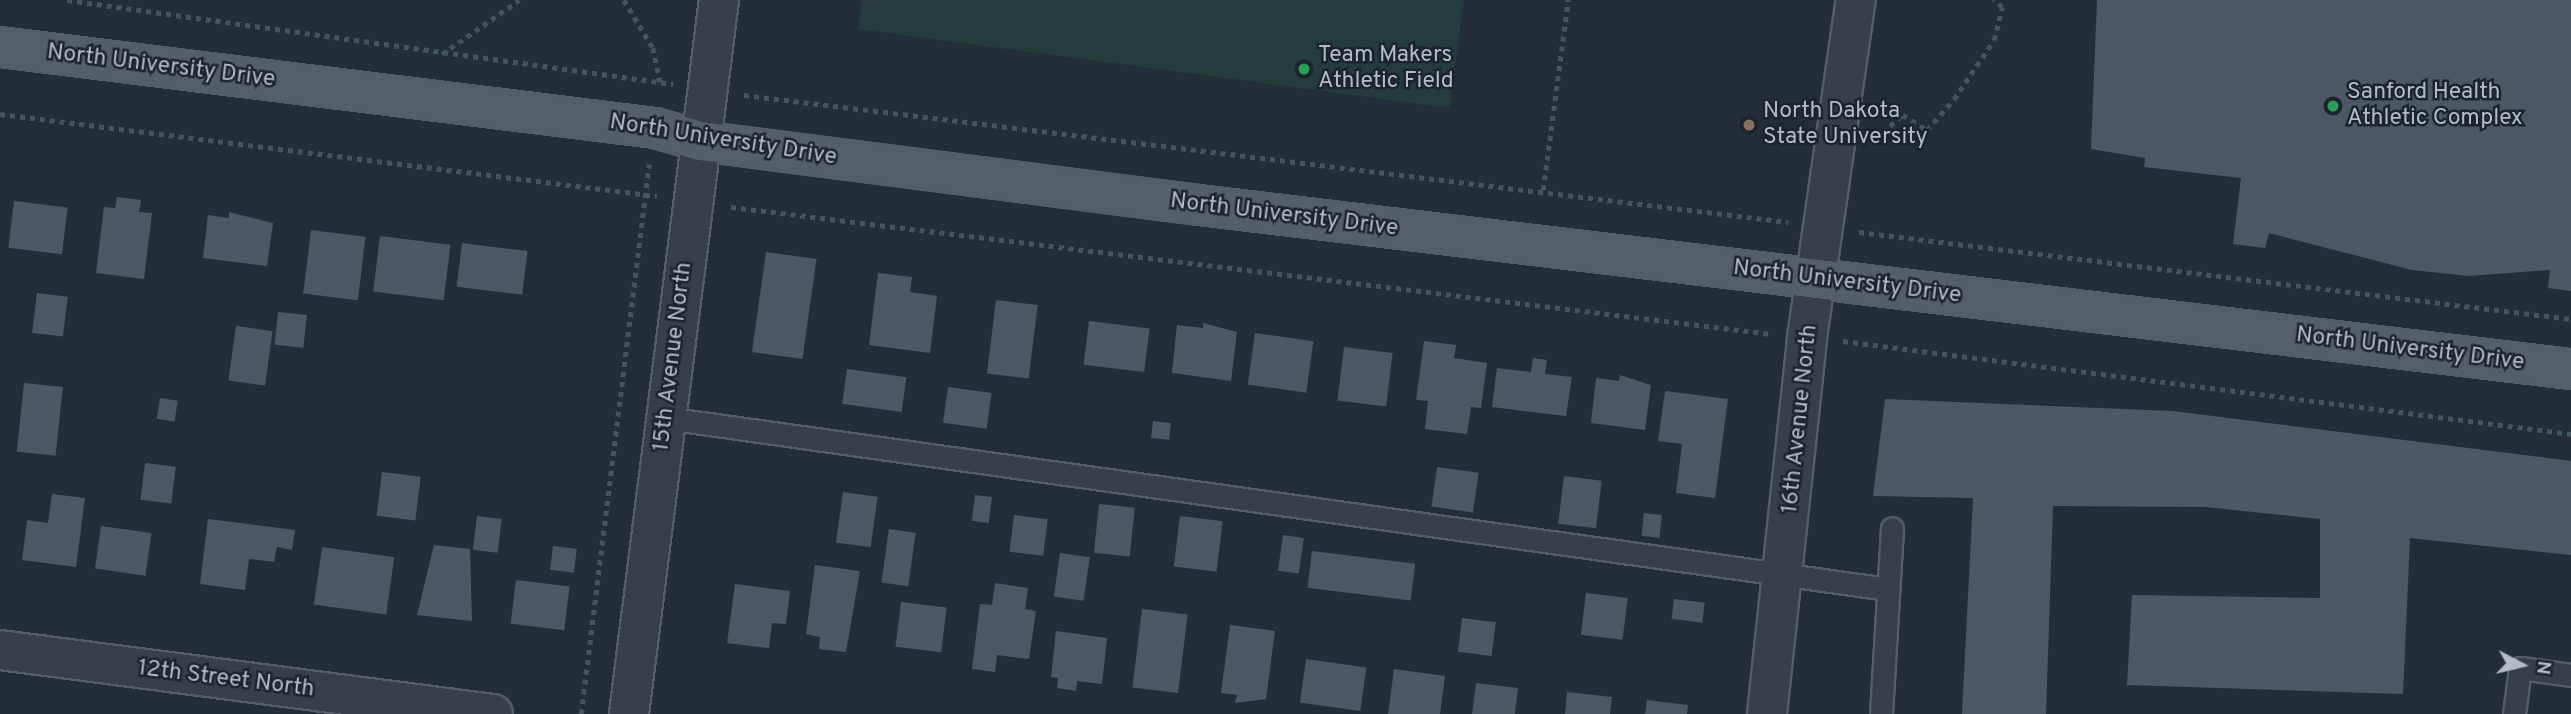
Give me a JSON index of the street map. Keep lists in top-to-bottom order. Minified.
{"streets":{"main road":["North University Drive"],"street":["15th Avenue North","16th Avenue North","12th Street North"]},"crossings":[["North University Drive","15th Avenue North"],["North University Drive","16th Avenue North"]],"places":["Team Makers Athletic Field","Sanford Health Athletic Complex","North Dakota State University"],"north":"right"}
